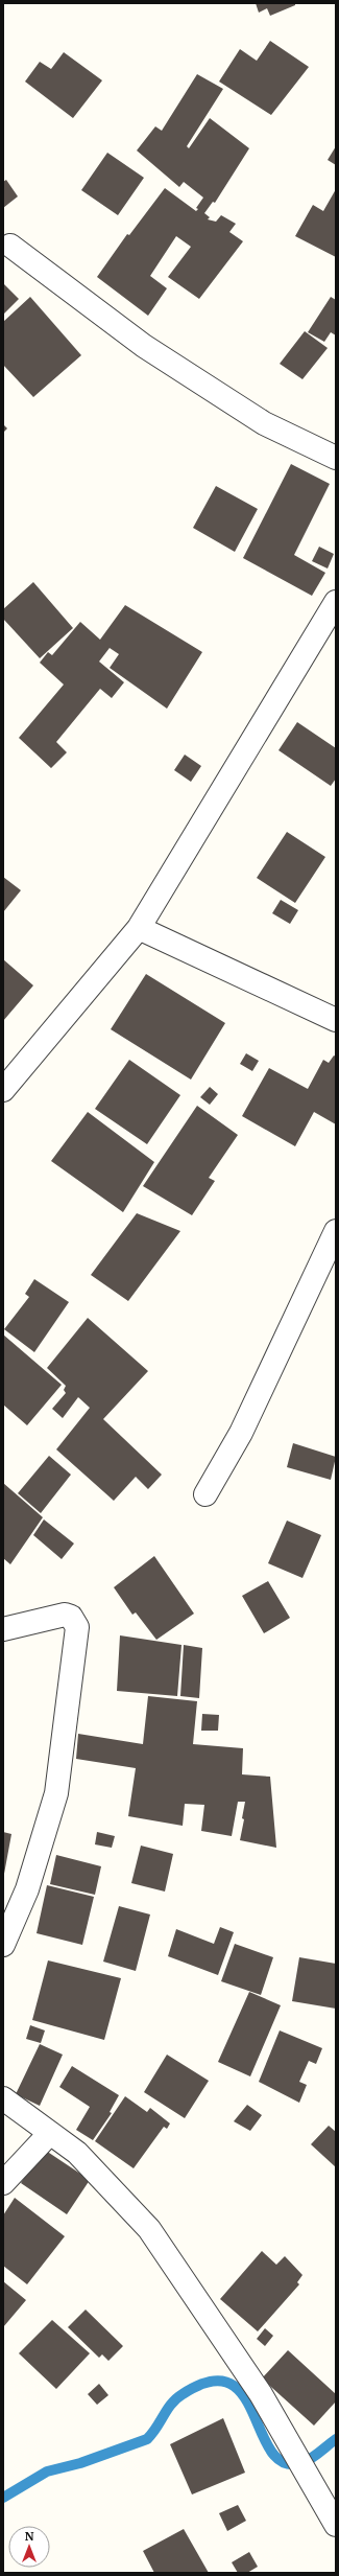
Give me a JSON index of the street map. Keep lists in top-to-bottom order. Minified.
{"north":"top"}
